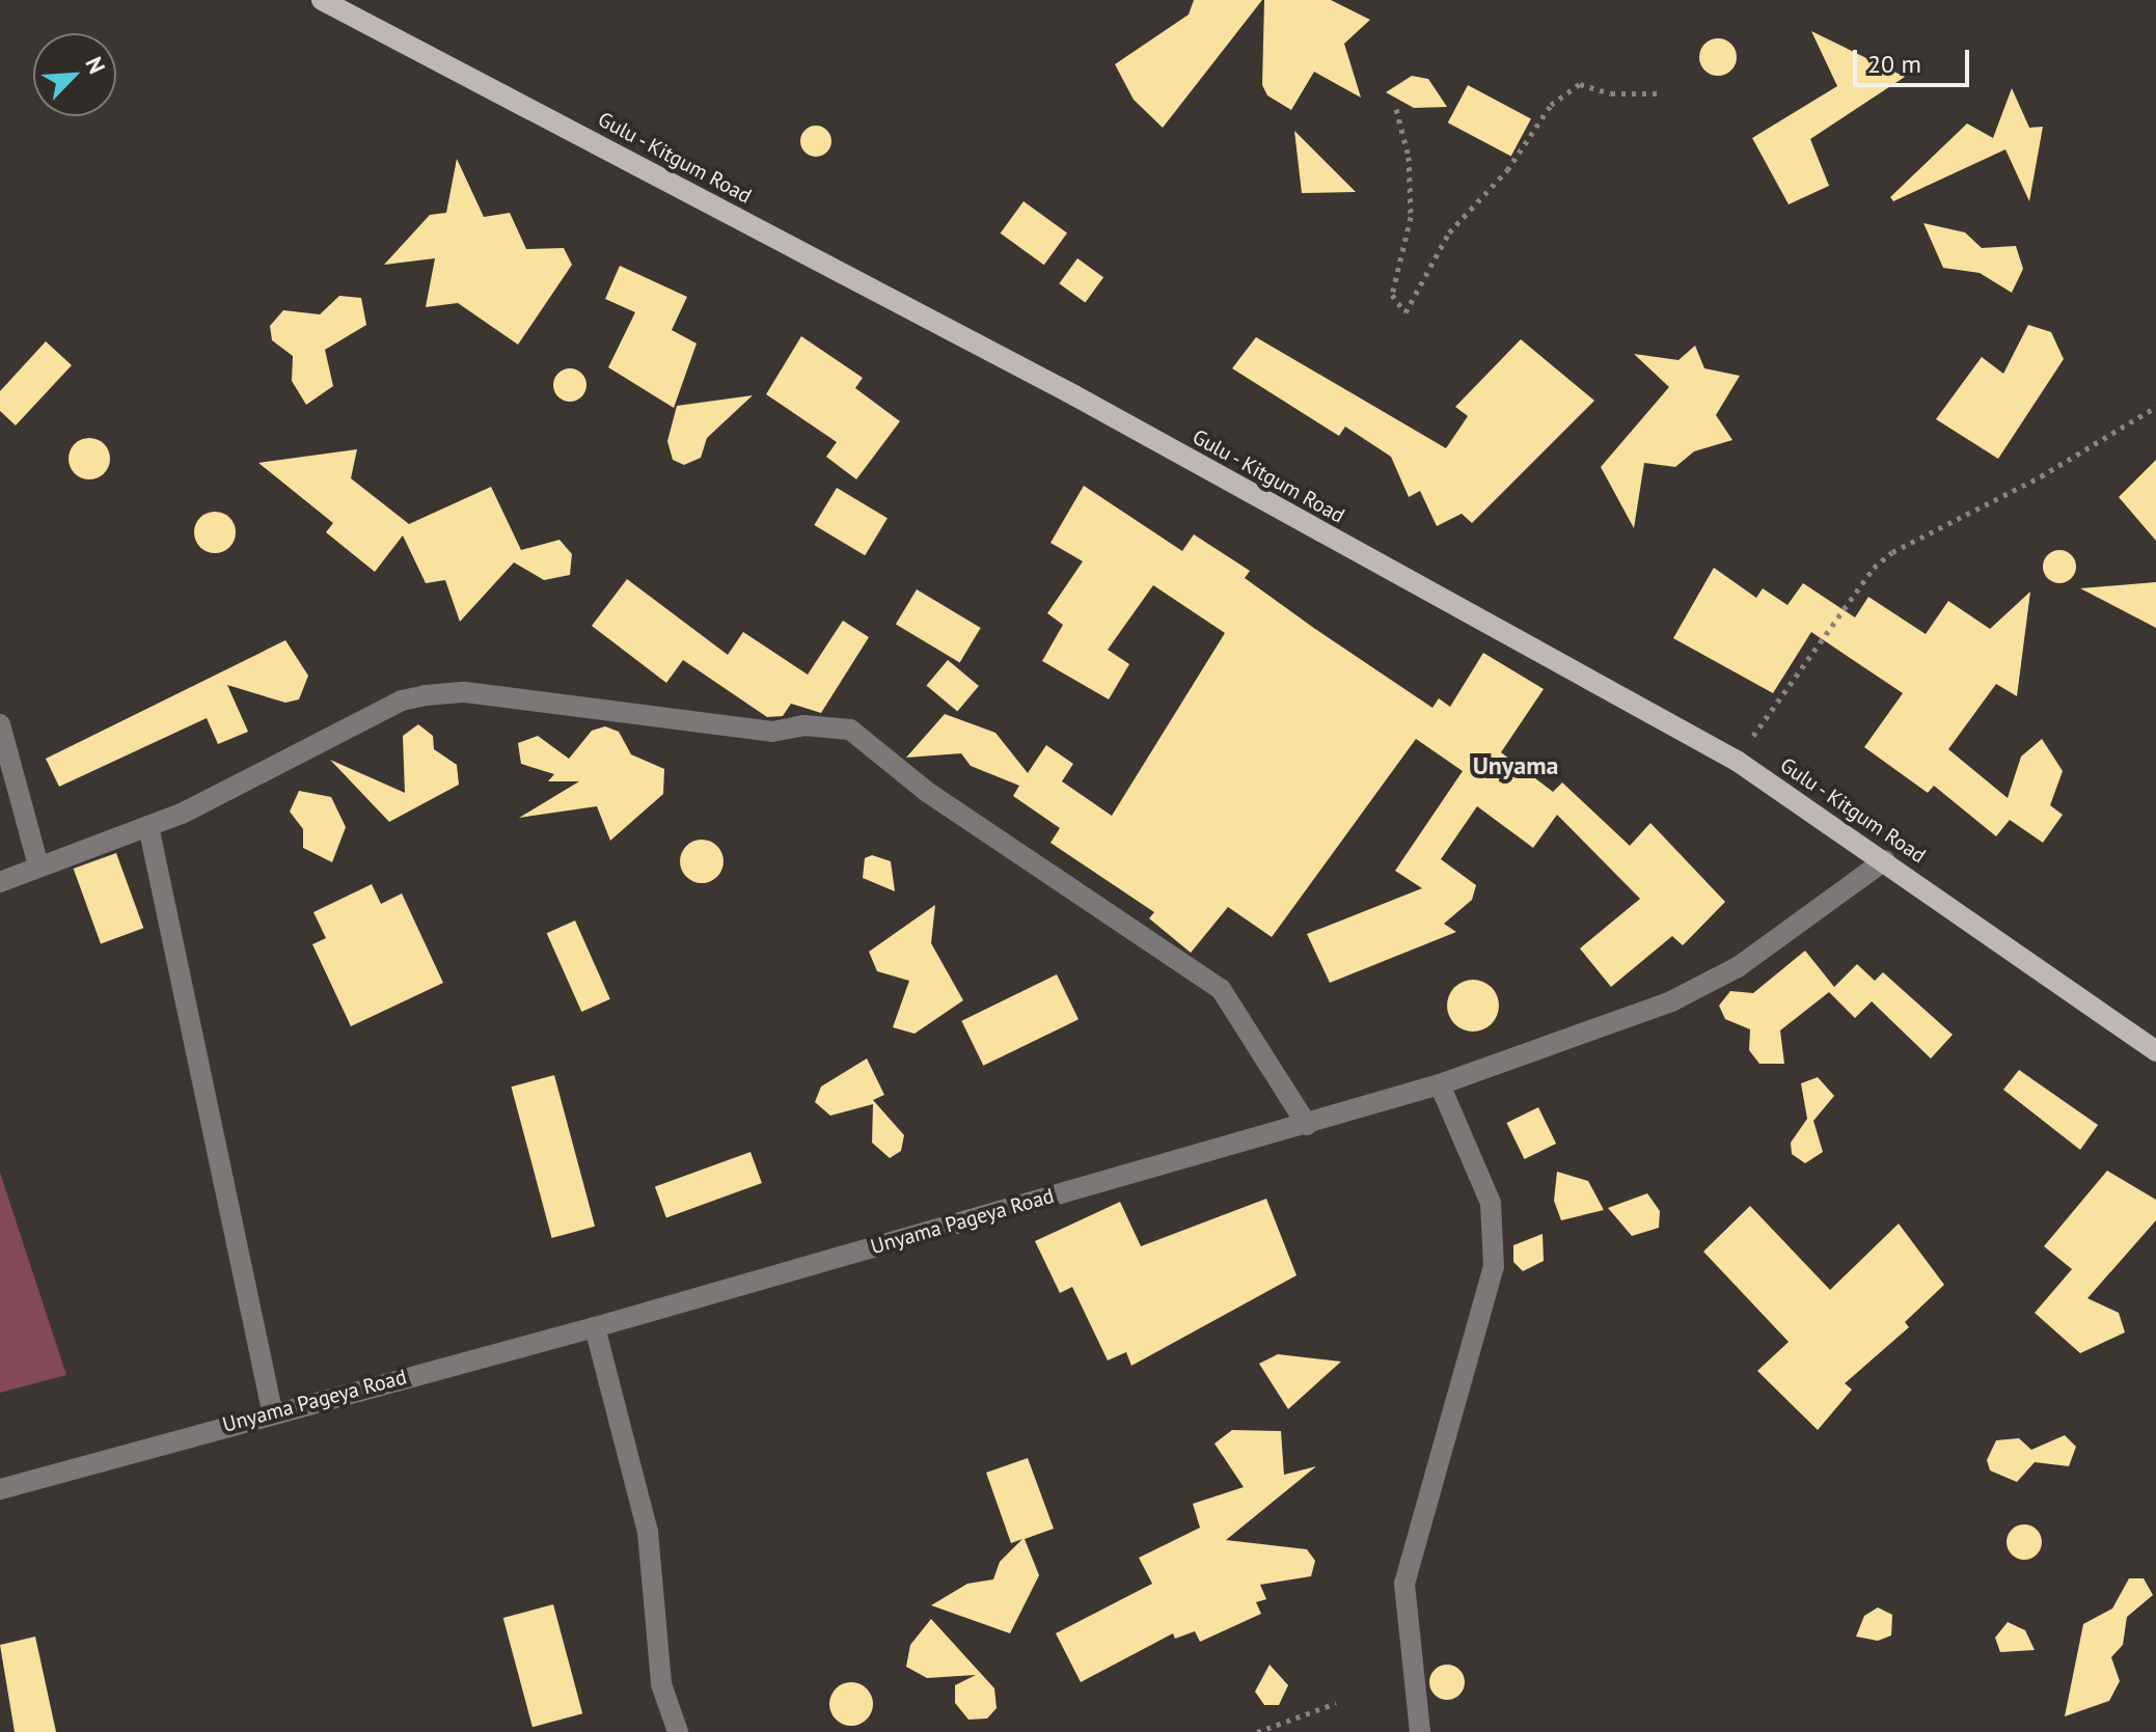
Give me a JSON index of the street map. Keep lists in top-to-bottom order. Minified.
{"streets":{"main road":["Gulu - Kitgum Road"],"street":["Unyama Pageya Road"]},"crossings":[["Gulu - Kitgum Road","Unyama Pageya Road"]],"districts":["Unyama"],"scale_bar":"20 m","north":"top right"}
